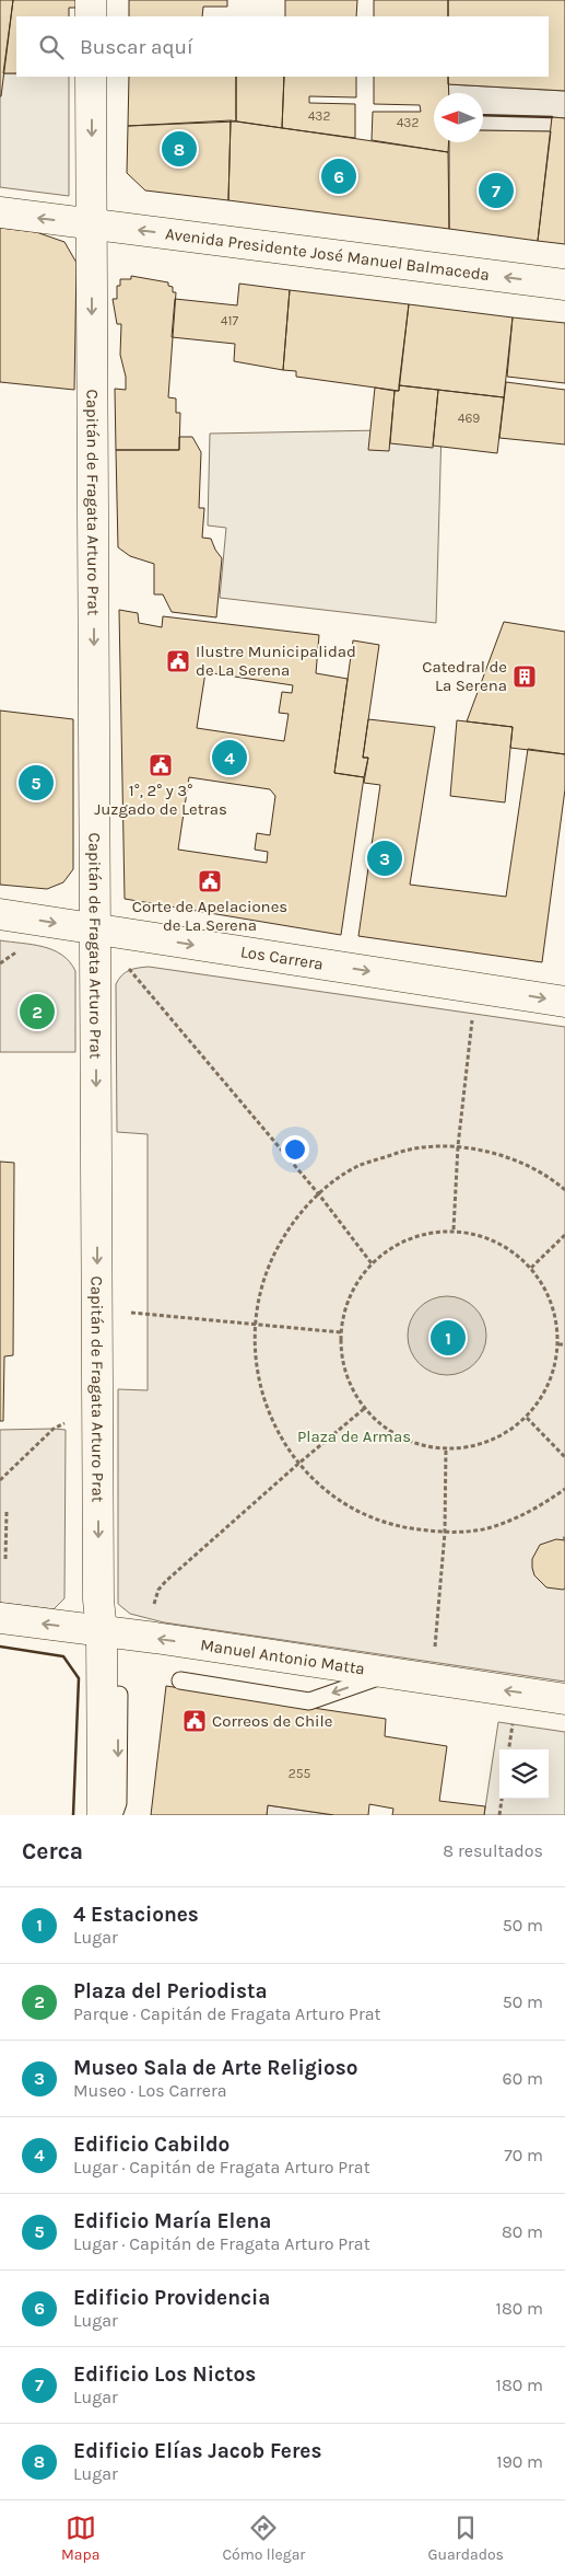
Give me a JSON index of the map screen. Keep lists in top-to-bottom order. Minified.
{"streets":{"street":["Avenida Presidente José Manuel Balmaceda","Capitán de Fragata Arturo Prat","Los Carrera","Manuel Antonio Matta"]},"crossings":[["Avenida Presidente José Manuel Balmaceda","Capitán de Fragata Arturo Prat"],["Capitán de Fragata Arturo Prat","Los Carrera"],["Capitán de Fragata Arturo Prat","Manuel Antonio Matta"]],"one_way":["Avenida Presidente José Manuel Balmaceda","Capitán de Fragata Arturo Prat","Los Carrera","Manuel Antonio Matta"],"parks":["Plaza de Armas"],"places":{"public building":["Ilustre Municipalidad de La Serena","1°, 2° y 3° Juzgado de Letras","Corte de Apelaciones de La Serena","Correos de Chile"],"building":["Catedral de La Serena"]},"house_numbers":["432","432","417","469","255"],"north":"left","page":{"search":"Buscar aquí","pins":["8","6","7","4","5","3","2","1"],"heading":["Cerca","8 resultados"],"list":[{"mark":"1","name":"4 Estaciones","note":"Lugar","value":"50 m"},{"mark":"2","name":"Plaza del Periodista","note":"Parque · Capitán de Fragata Arturo Prat","value":"50 m"},{"mark":"3","name":"Museo Sala de Arte Religioso","note":"Museo · Los Carrera","value":"60 m"},{"mark":"4","name":"Edificio Cabildo","note":"Lugar · Capitán de Fragata Arturo Prat","value":"70 m"},{"mark":"5","name":"Edificio María Elena","note":"Lugar · Capitán de Fragata Arturo Prat","value":"80 m"},{"mark":"6","name":"Edificio Providencia","note":"Lugar","value":"180 m"},{"mark":"7","name":"Edificio Los Nictos","note":"Lugar","value":"180 m"},{"mark":"8","name":"Edificio Elías Jacob Feres","note":"Lugar","value":"190 m"}],"nav":["Mapa","Cómo llegar","Guardados"]}}
